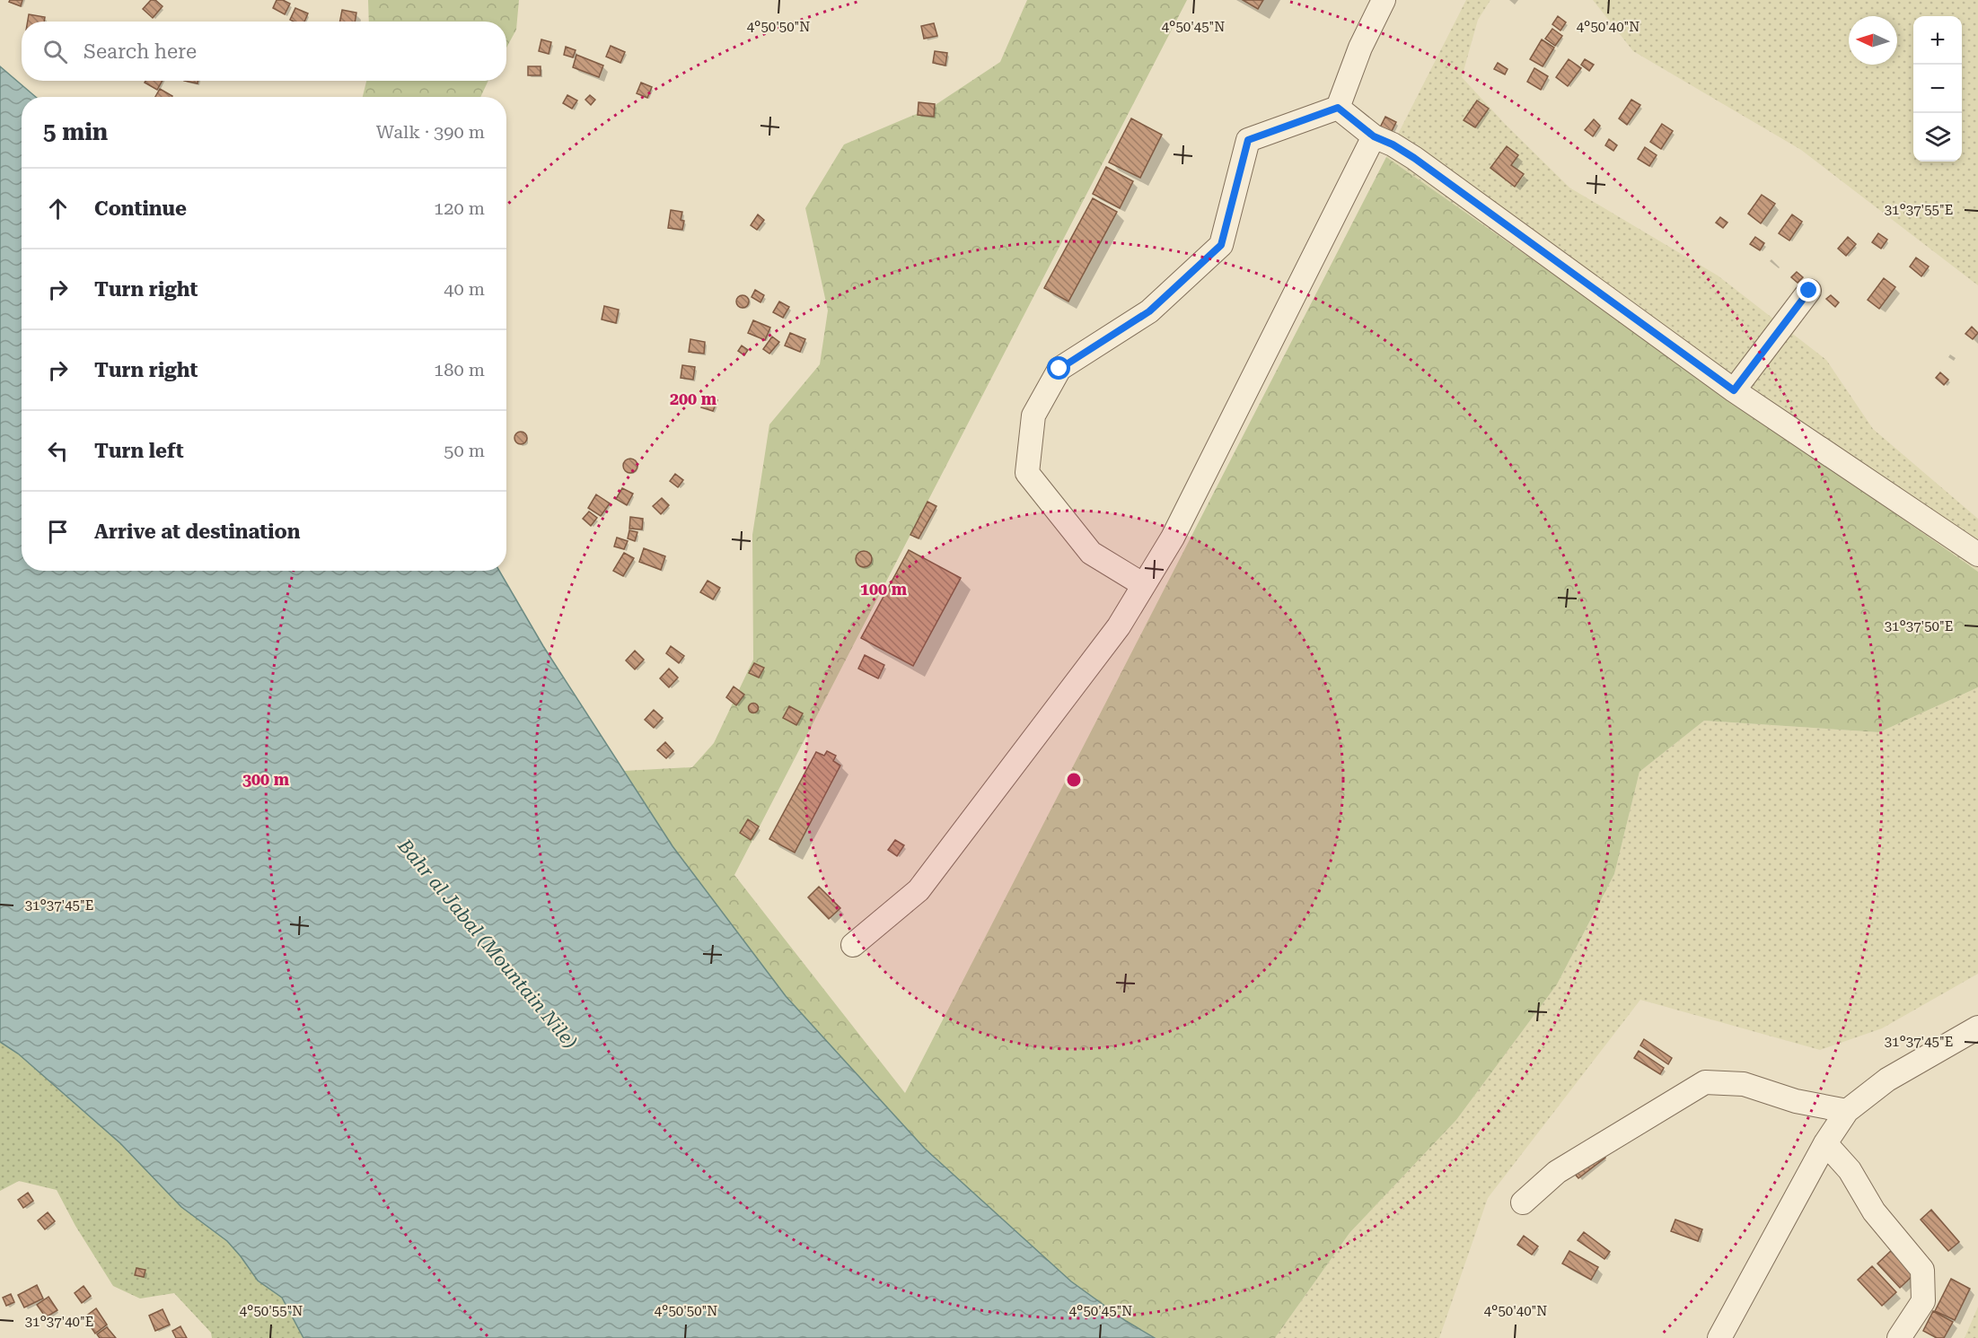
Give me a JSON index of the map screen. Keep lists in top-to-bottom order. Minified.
{"water":["Bahr al Jabal (Mountain Nile)"],"north":"left","page":{"map_buttons":["+","−"],"search":"Search here","heading":["5 min","Walk · 390 m"],"list":[["Continue","120 m"],["Turn right","40 m"],["Turn right","180 m"],["Turn left","50 m"],"Arrive at destination"]},"coordinates":["4°50'50\"N","4°50'45\"N","4°50'40\"N","31°37'55\"E","31°37'50\"E","31°37'45\"E","4°50'55\"N","31°37'40\"E"],"rings":["200 m","100 m","300 m"]}
